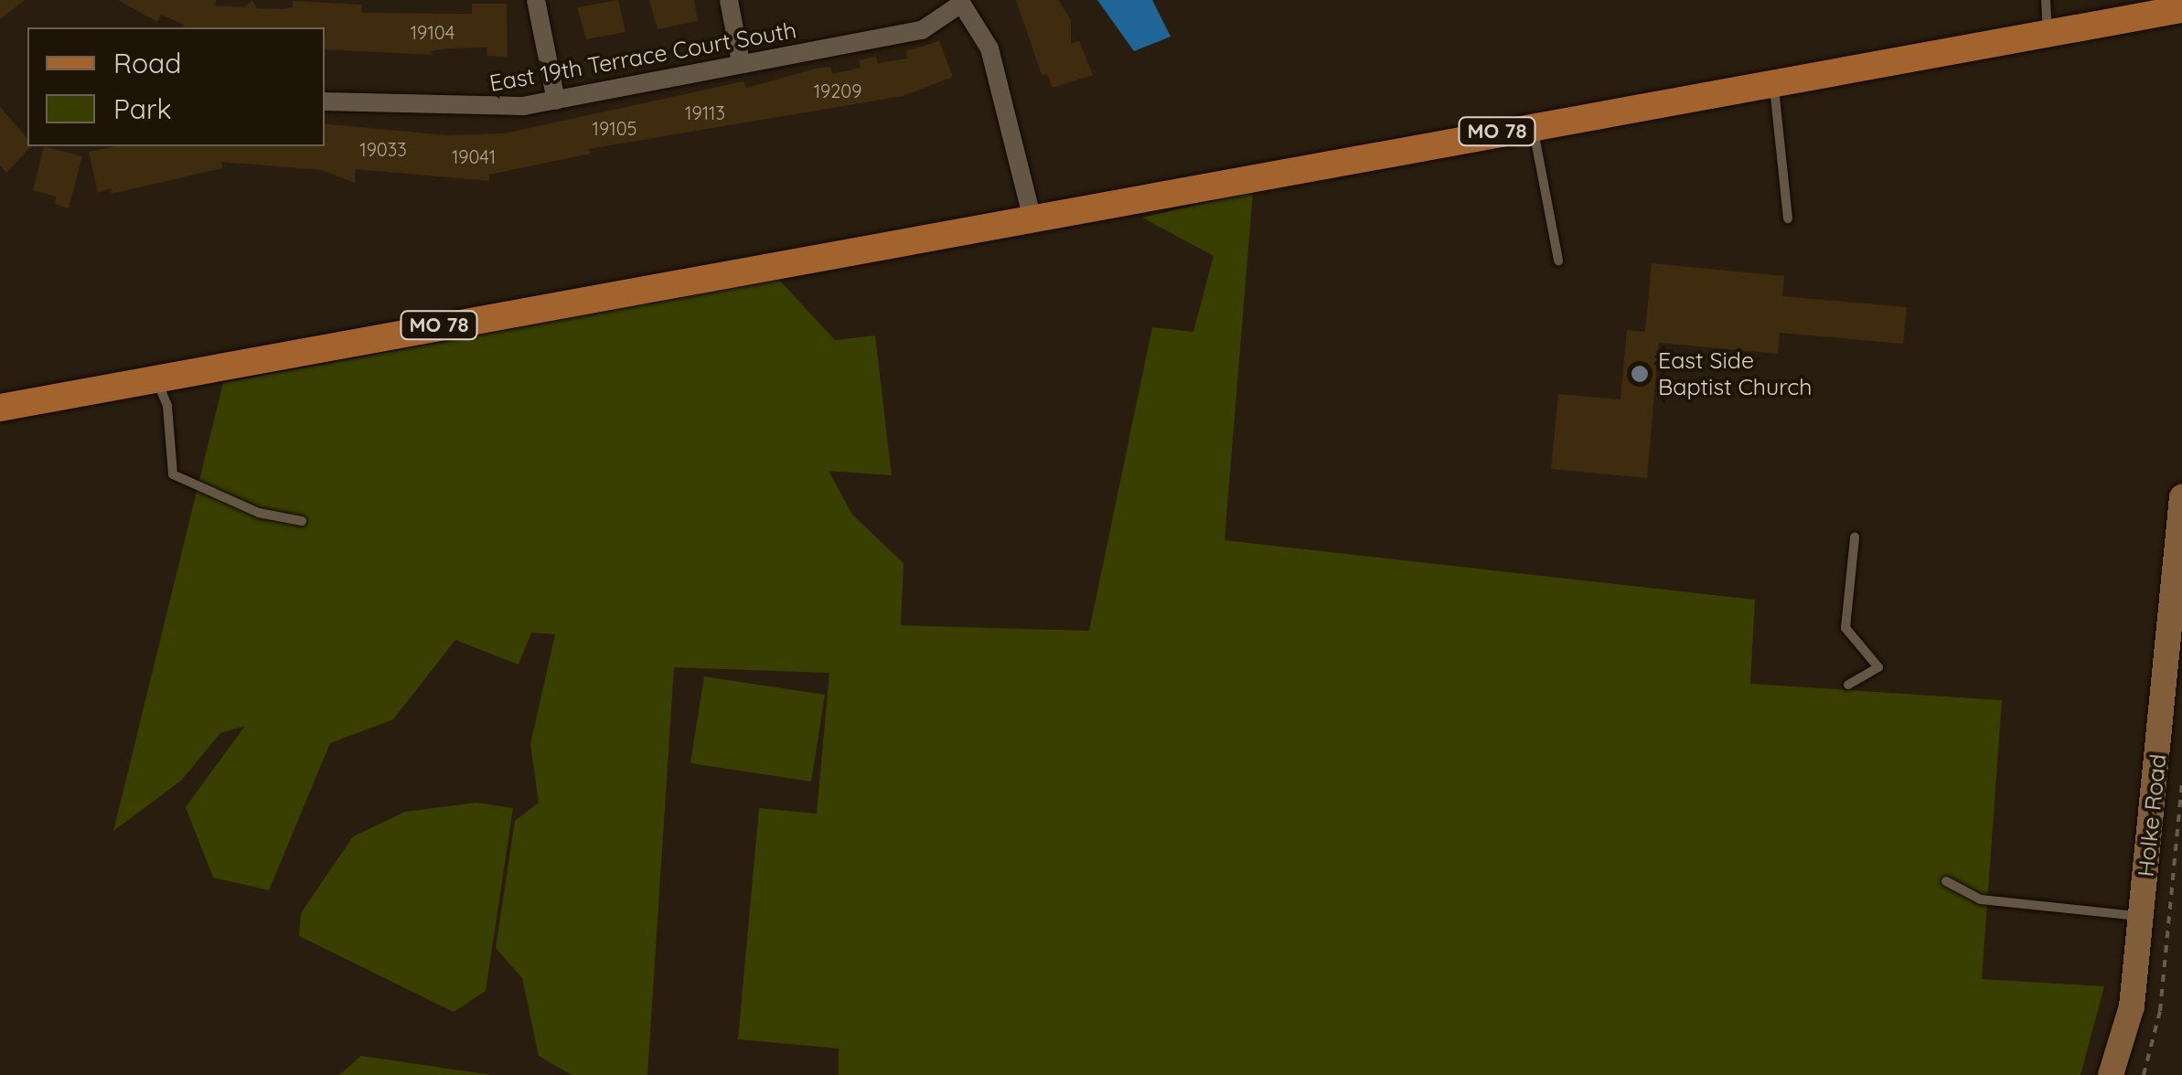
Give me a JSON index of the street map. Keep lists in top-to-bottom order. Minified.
{"streets":{"main road":["MO 78","Holke Road"],"street":["East 19th Terrace Court South"]},"places":["East Side Baptist Church"],"house_numbers":["19104","19209","19113","19105","19033","19041"],"legend":["Road","Park"]}
